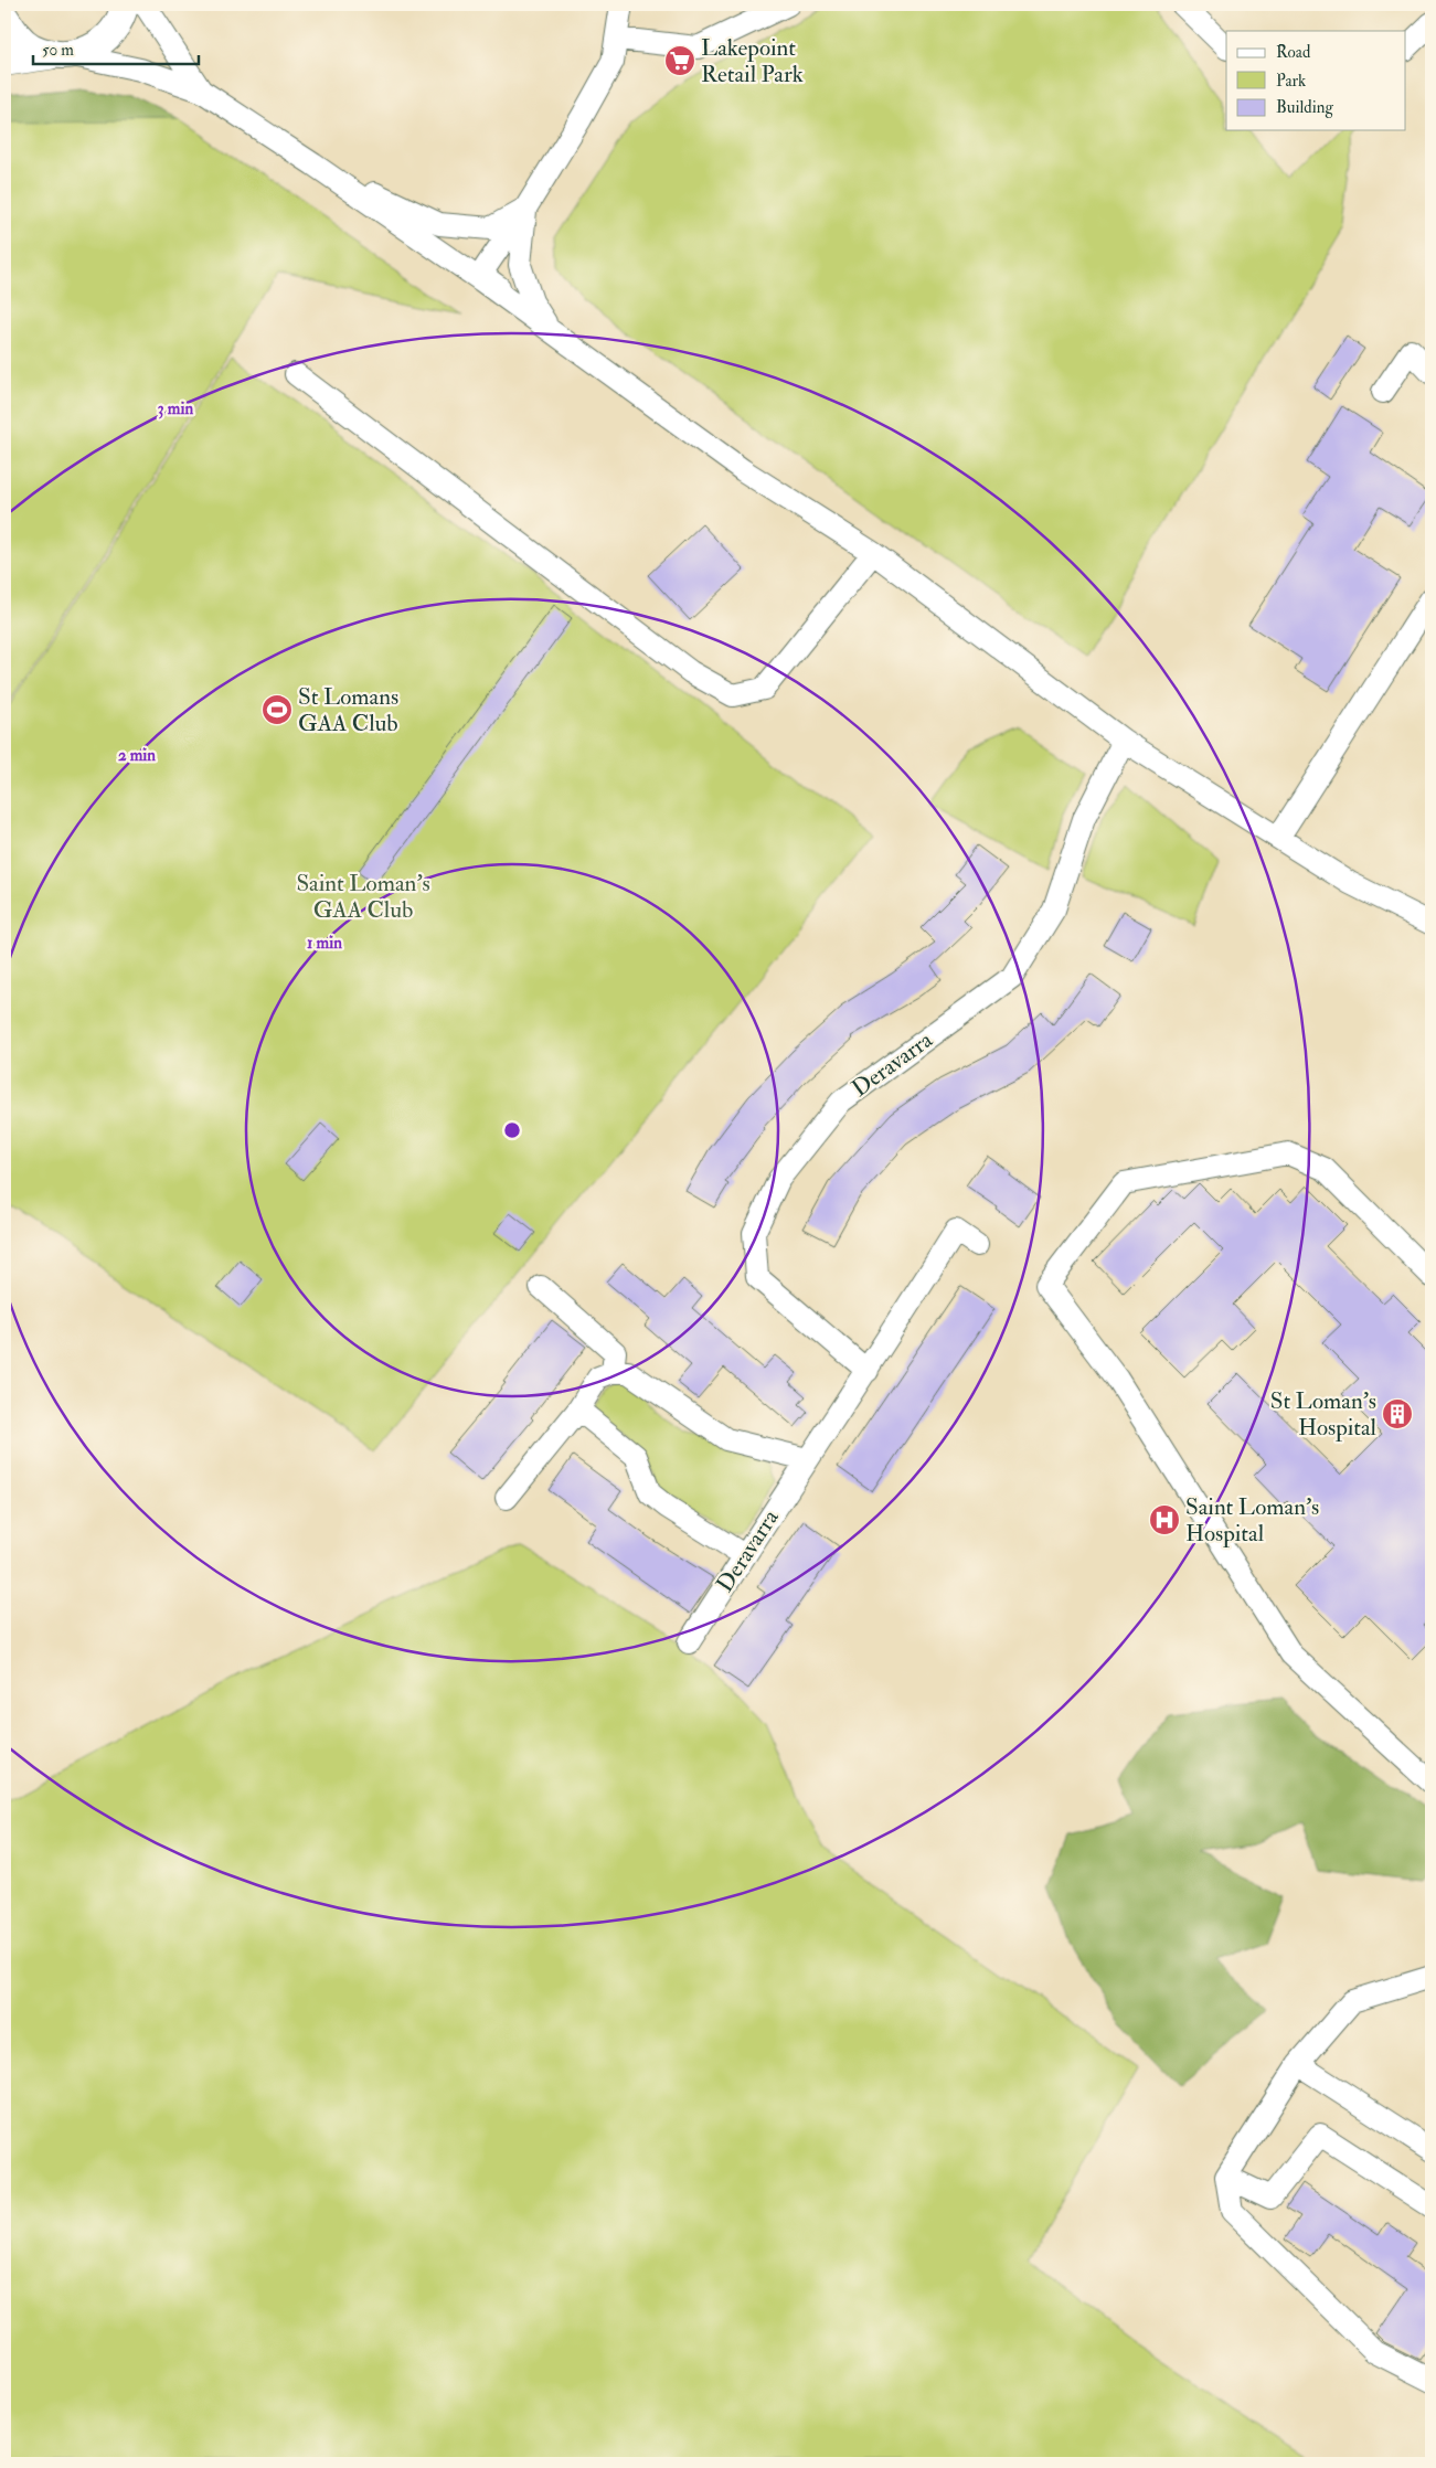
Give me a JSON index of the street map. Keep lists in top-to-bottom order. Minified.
{"streets":{"street":["Deravarra"]},"parks":["Saint Loman's GAA Club"],"places":{"supermarket":["Lakepoint Retail Park"],"sports":["St Lomans GAA Club"],"building":["St Loman's Hospital"],"hospital":["Saint Loman's Hospital"]},"legend":["Road","Park","Building"],"scale_bar":"50 m","rings":["3 min","2 min","1 min"]}
